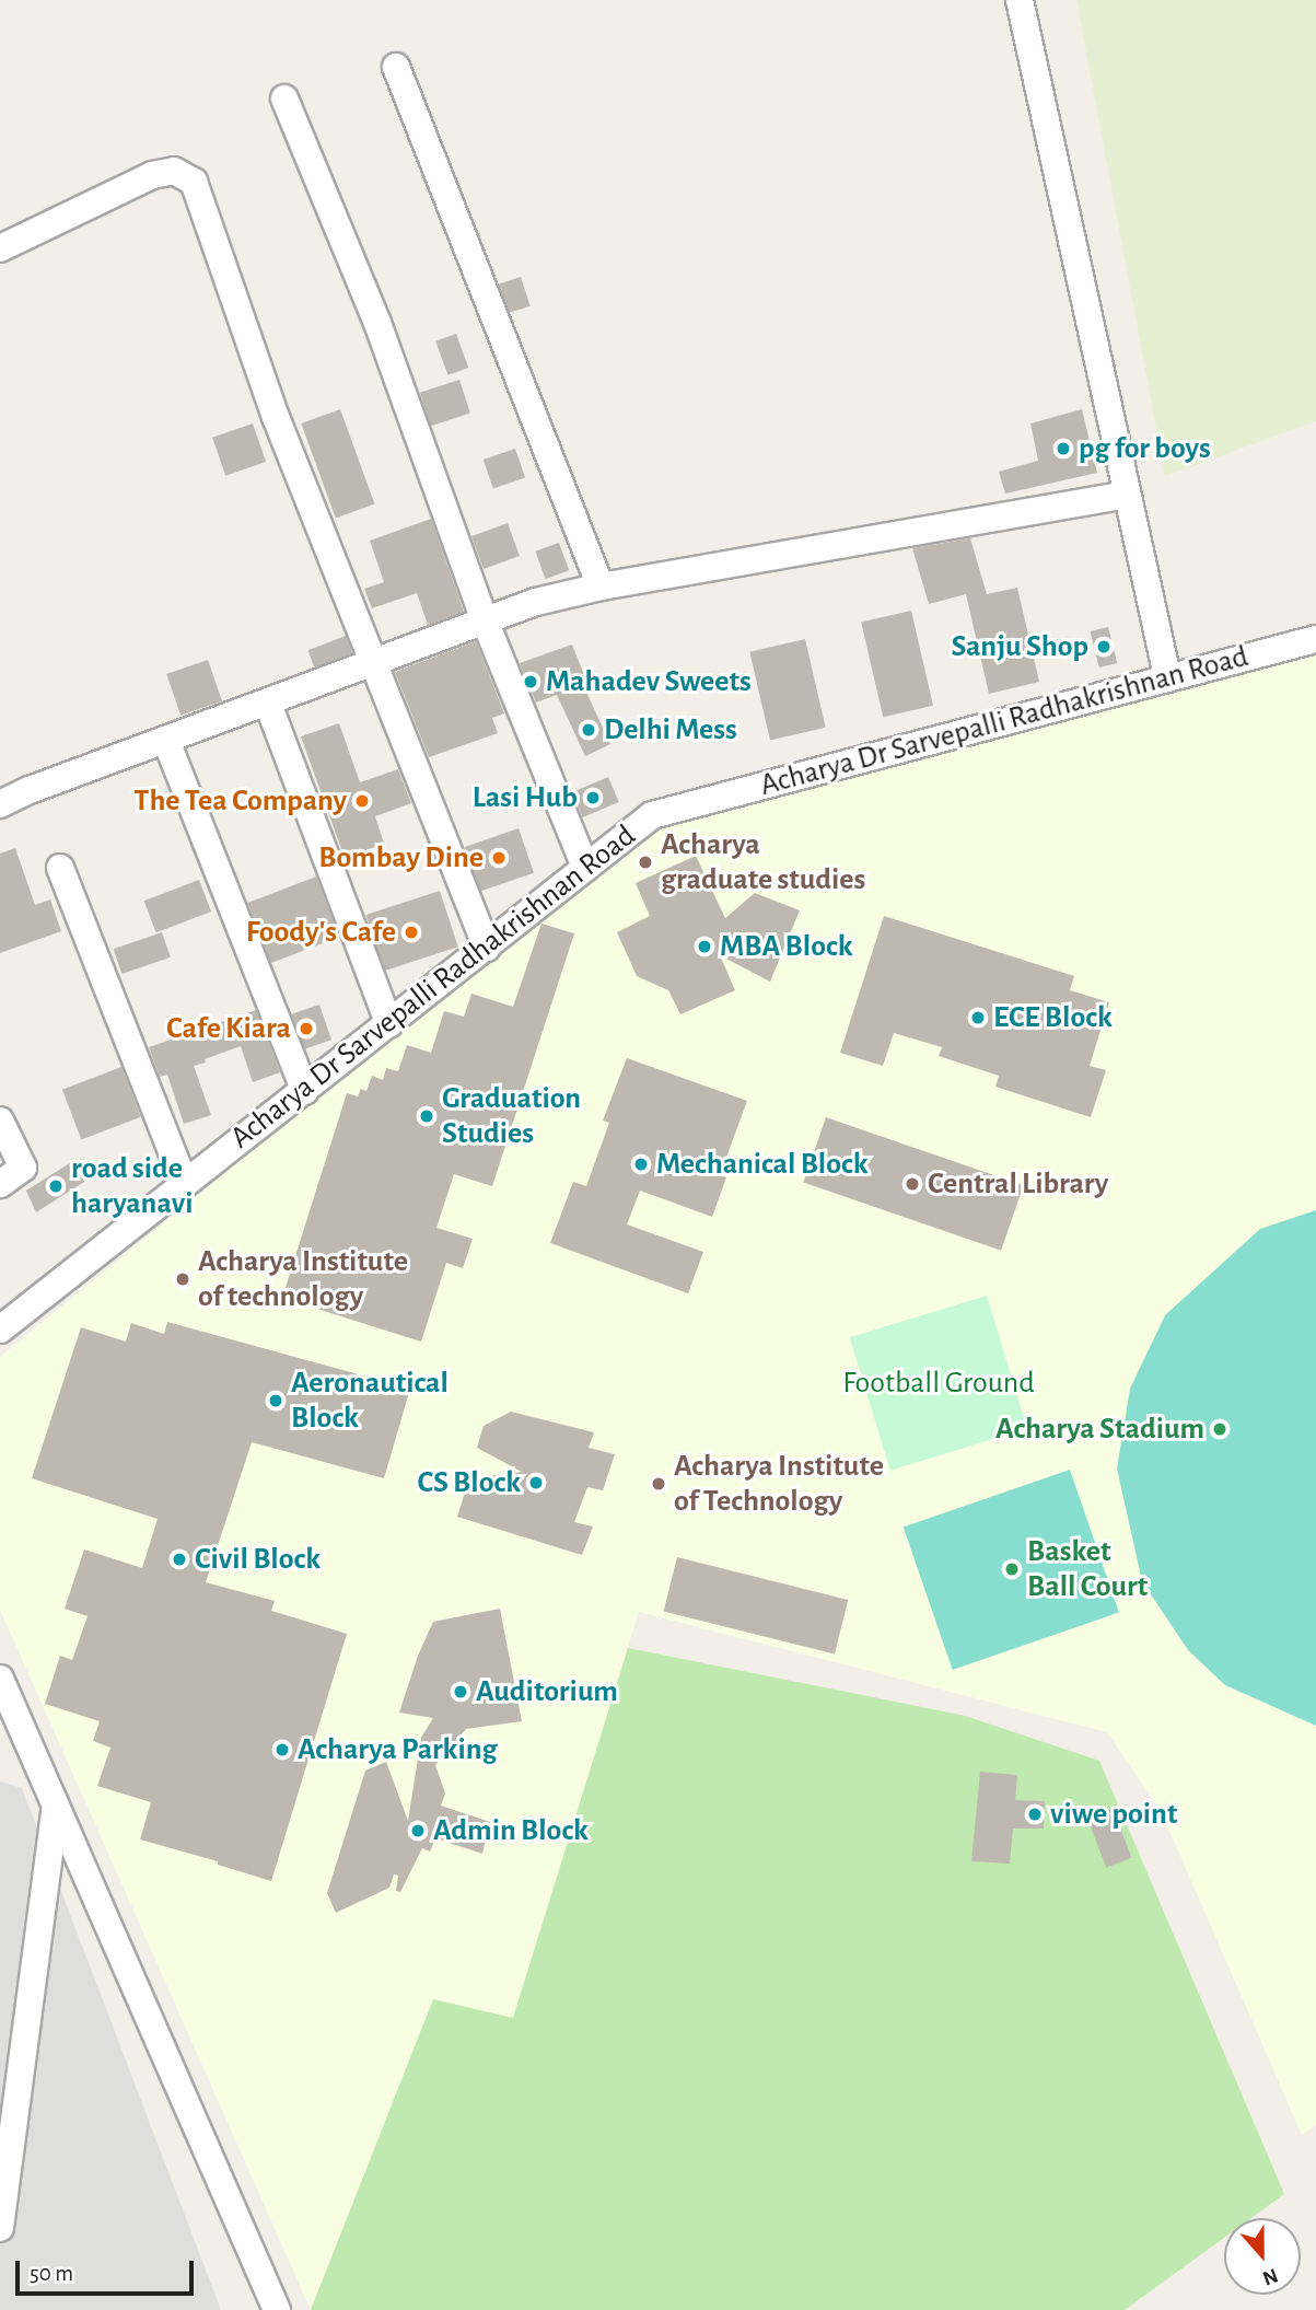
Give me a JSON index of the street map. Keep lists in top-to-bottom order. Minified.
{"streets":{"street":["Acharya Dr Sarvepalli Radhakrishnan Road"]},"parks":["Football Ground"],"places":["pg for boys","Sanju Shop","Mahadev Sweets","Delhi Mess","Lasi Hub","The Tea Company","Bombay Dine","Acharya graduate studies","Foody's Cafe","MBA Block","ECE Block","Cafe Kiara","Graduation Studies","Mechanical Block","Central Library","road side haryanavi","Acharya Institute of technology","Aeronautical Block","Acharya Stadium","CS Block","Acharya Institute of Technology","Civil Block","Basket Ball Court","Auditorium","Acharya Parking","viwe point","Admin Block"],"scale_bar":"50 m","north":"bottom"}
